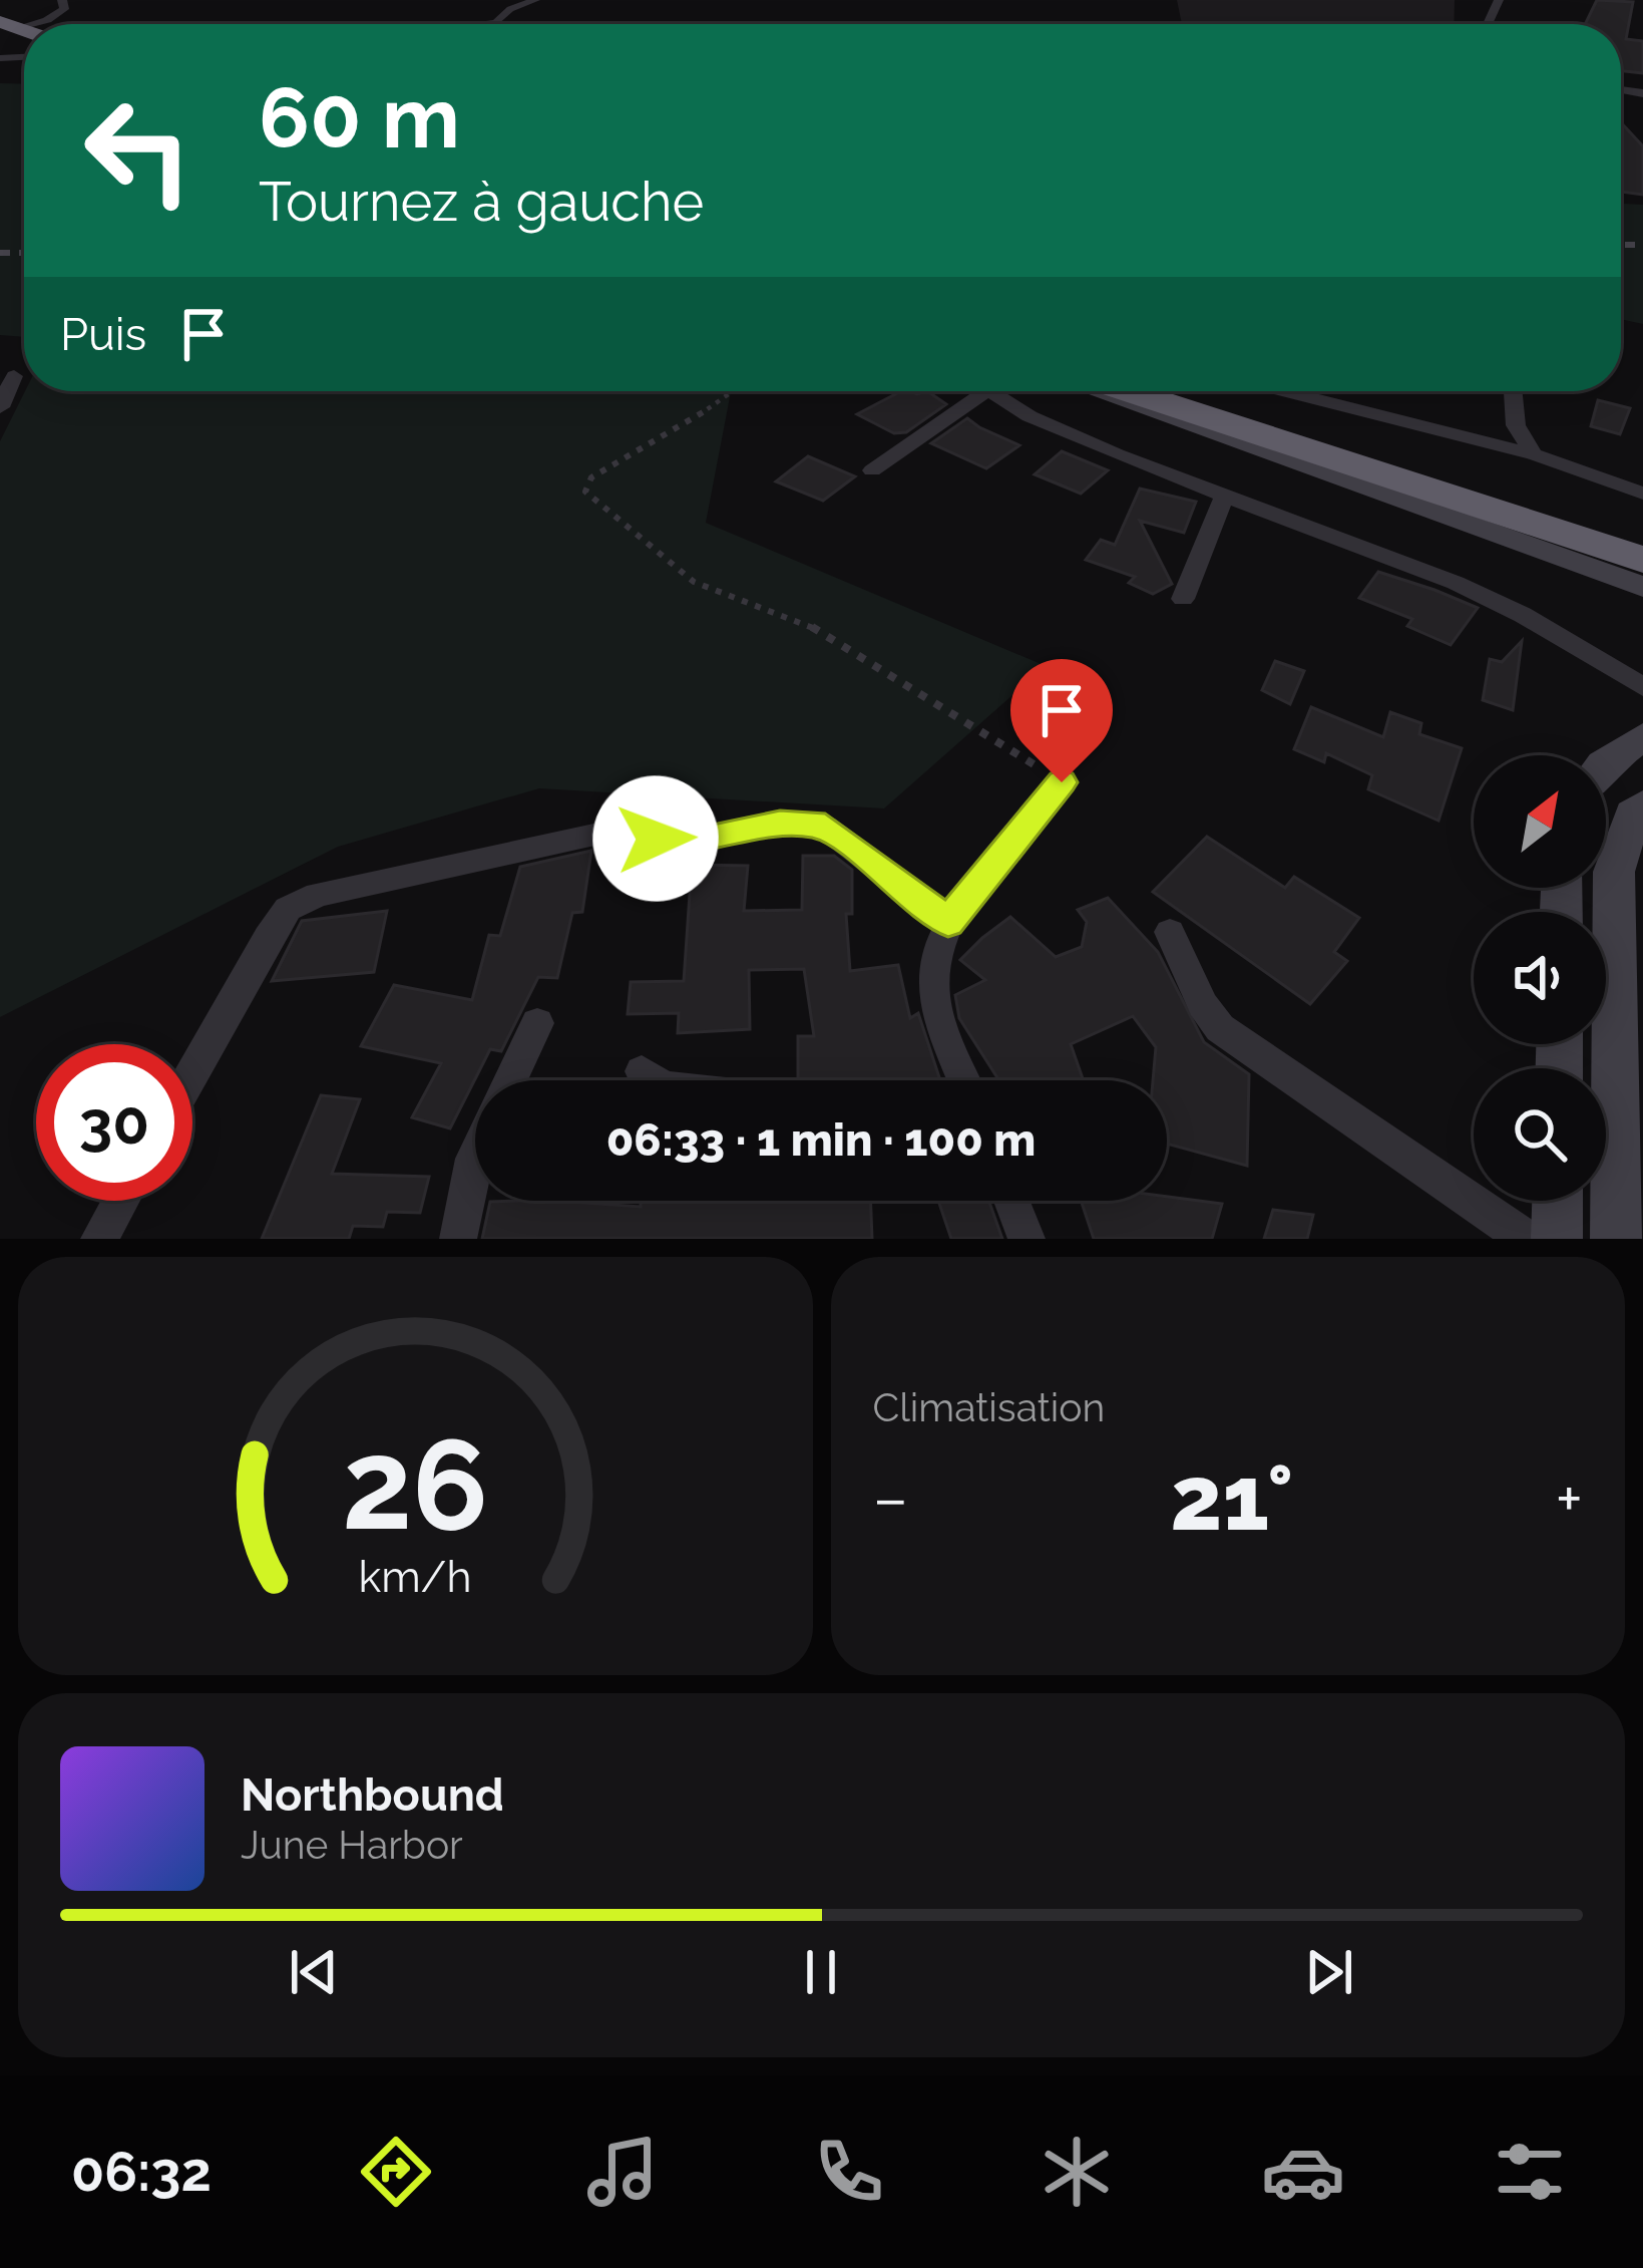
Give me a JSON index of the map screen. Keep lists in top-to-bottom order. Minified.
{"north":"top right","page":{"turn":["60 m","Tournez à gauche"],"then":"Puis","limit":"30","trip":"06:33 · 1 min · 100 m","tile":"Climatisation","heat":["−","21°","+"],"song":["Northbound","June Harbor"],"tabs":"06:32","gauge":["26","km/h"]}}
